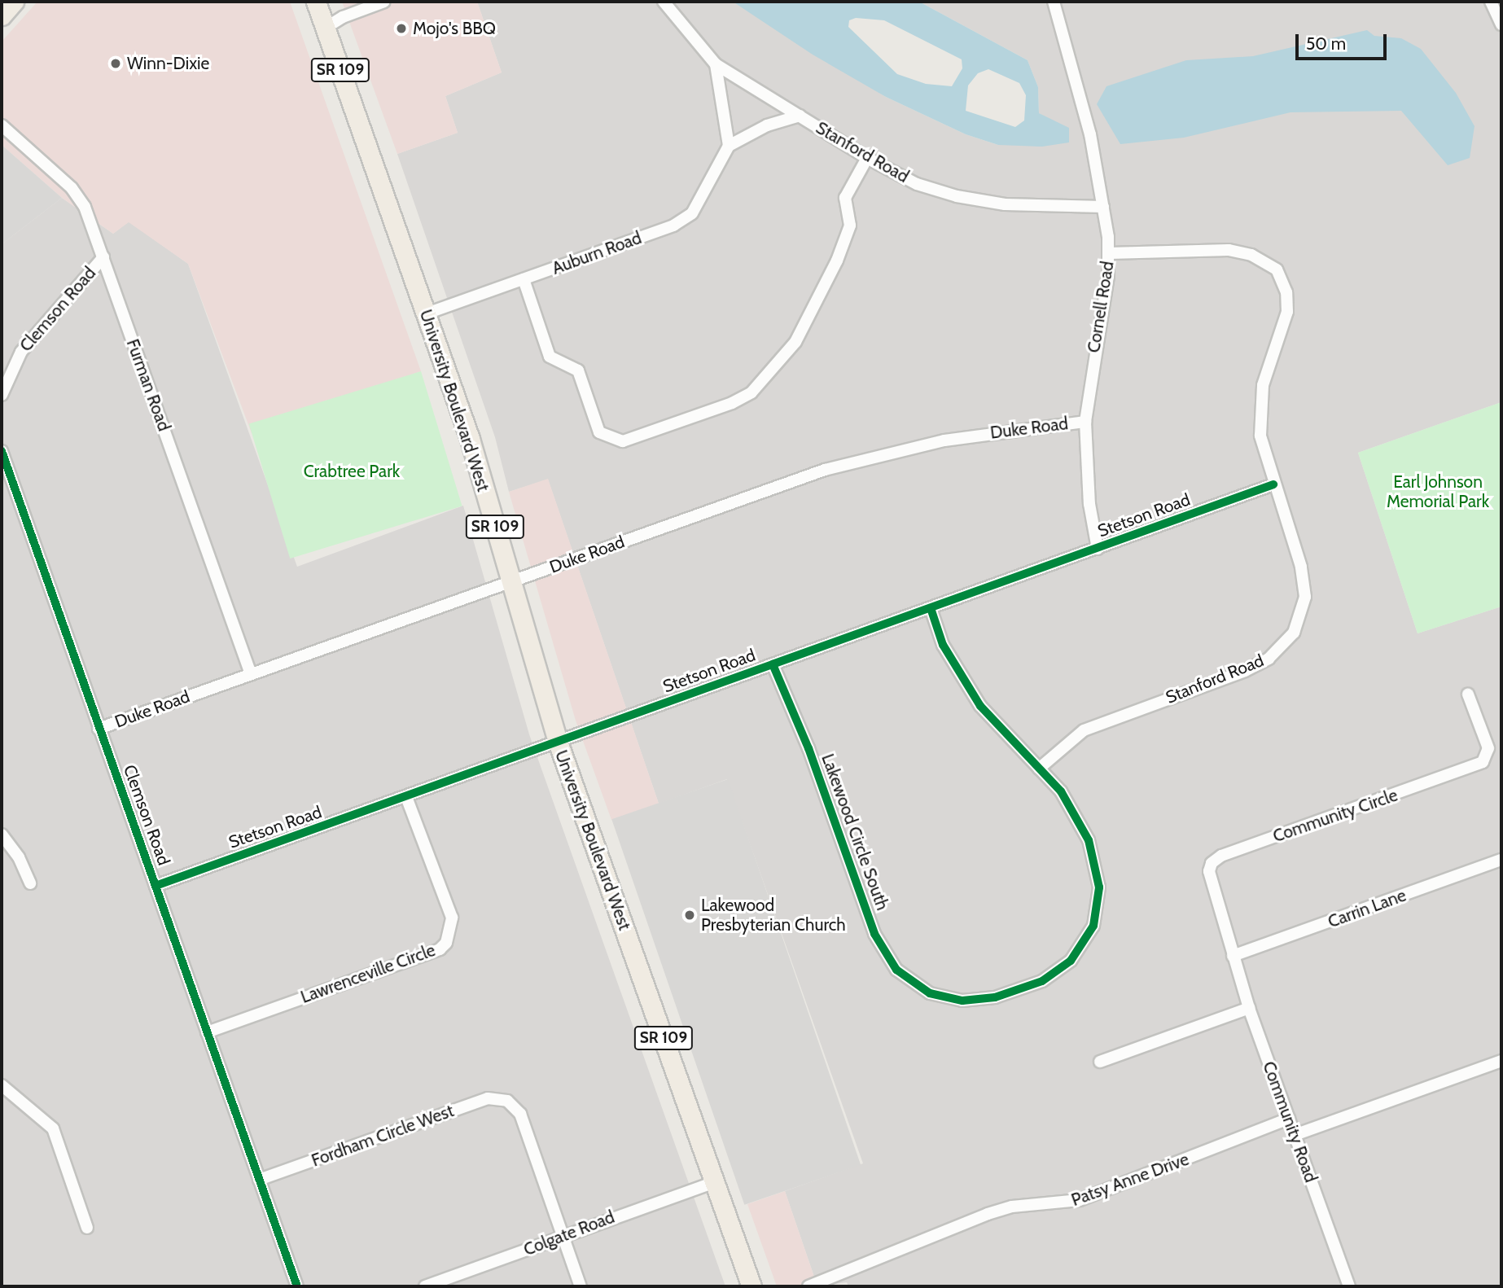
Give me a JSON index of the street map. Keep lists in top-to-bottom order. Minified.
{"streets":{"main road":["SR 109","University Boulevard West"],"street":["Stanford Road","Auburn Road","Cornell Road","Clemson Road","Furman Road","Duke Road","Stetson Road","Community Circle","Lakewood Circle South","Carrin Lane","Lawrenceville Circle","Community Road","Fordham Circle West","Patsy Anne Drive","Colgate Road"]},"crossings":[["Stanford Road","Cornell Road"],["Stanford Road","Stetson Road"],["Stanford Road","Lakewood Circle South"],["Auburn Road","University Boulevard West"],["Cornell Road","Duke Road"],["Cornell Road","Stetson Road"],["Clemson Road","Furman Road"],["Clemson Road","Duke Road"],["Clemson Road","Stetson Road"],["Clemson Road","Lawrenceville Circle"],["Clemson Road","Fordham Circle West"],["Furman Road","Duke Road"],["University Boulevard West","Duke Road"],["University Boulevard West","Stetson Road"],["University Boulevard West","Colgate Road"],["Stetson Road","Lakewood Circle South"],["Stetson Road","Lawrenceville Circle"],["Community Circle","Carrin Lane"],["Community Circle","Community Road"],["Carrin Lane","Community Road"],["Community Road","Patsy Anne Drive"],["Fordham Circle West","Colgate Road"]],"parks":["Crabtree Park","Earl Johnson Memorial Park"],"places":["Mojo's BBQ","Winn-Dixie","Lakewood Presbyterian Church"],"scale_bar":"50 m"}
